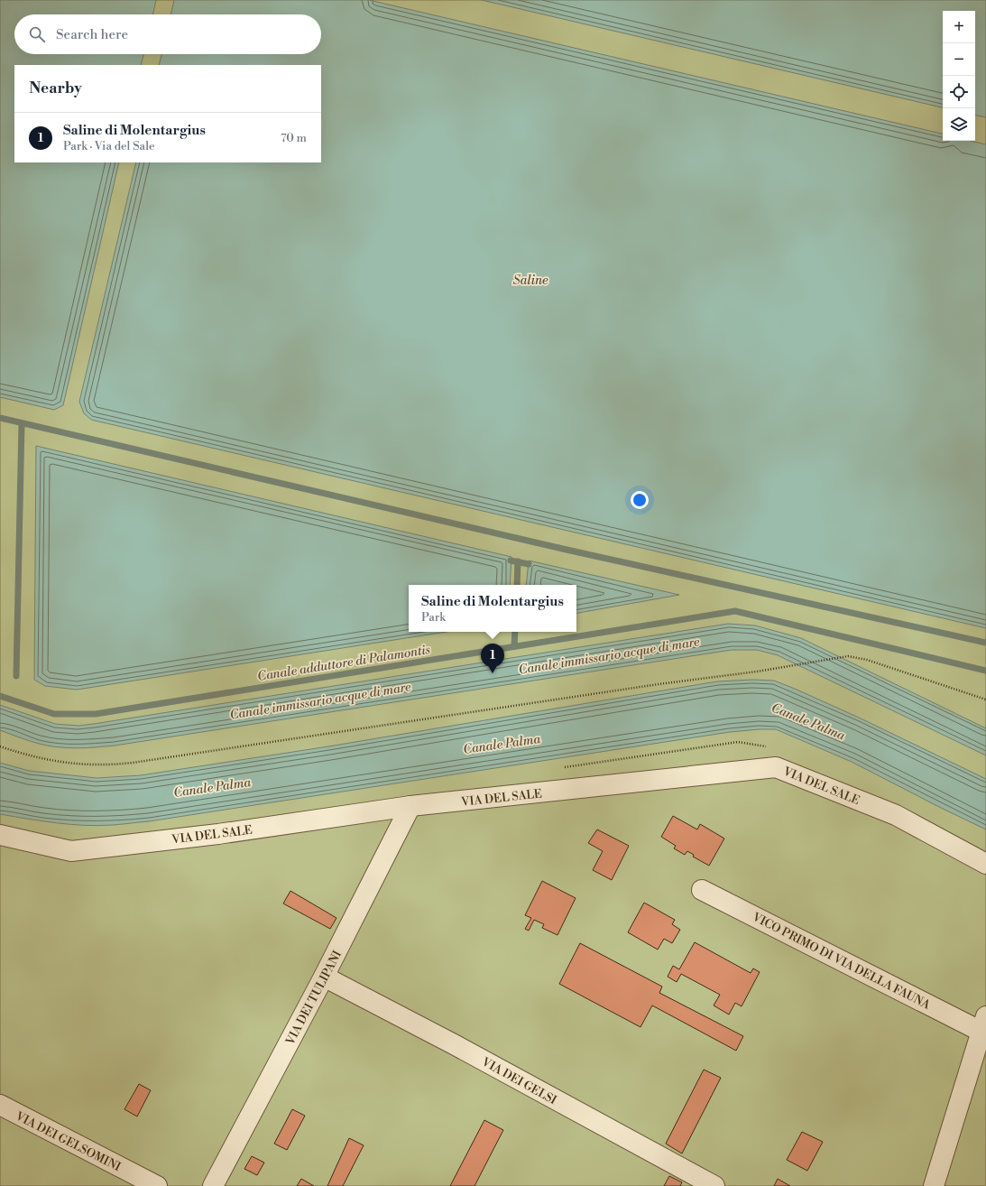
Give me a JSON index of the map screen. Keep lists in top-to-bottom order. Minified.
{"streets":{"street":["VIA DEL SALE","VICO PRIMO DI VIA DELLA FAUNA","VIA DEI TULIPANI","VIA DEI GELSI","VIA DEI GELSOMINI"]},"crossings":[["VIA DEL SALE","VIA DEI TULIPANI"],["VIA DEI TULIPANI","VIA DEI GELSI"]],"water":["Saline","Canale immissario acque di mare","Canale adduttore di Palamontis","Canale Palma"],"page":{"map_buttons":["+","−"],"search":"Search here","heading":"Nearby","list":[{"mark":"1","name":"Saline di Molentargius","note":"Park · Via del Sale","value":"70 m"}],"popup":["Saline di Molentargius","Park"],"pins":"1"}}
